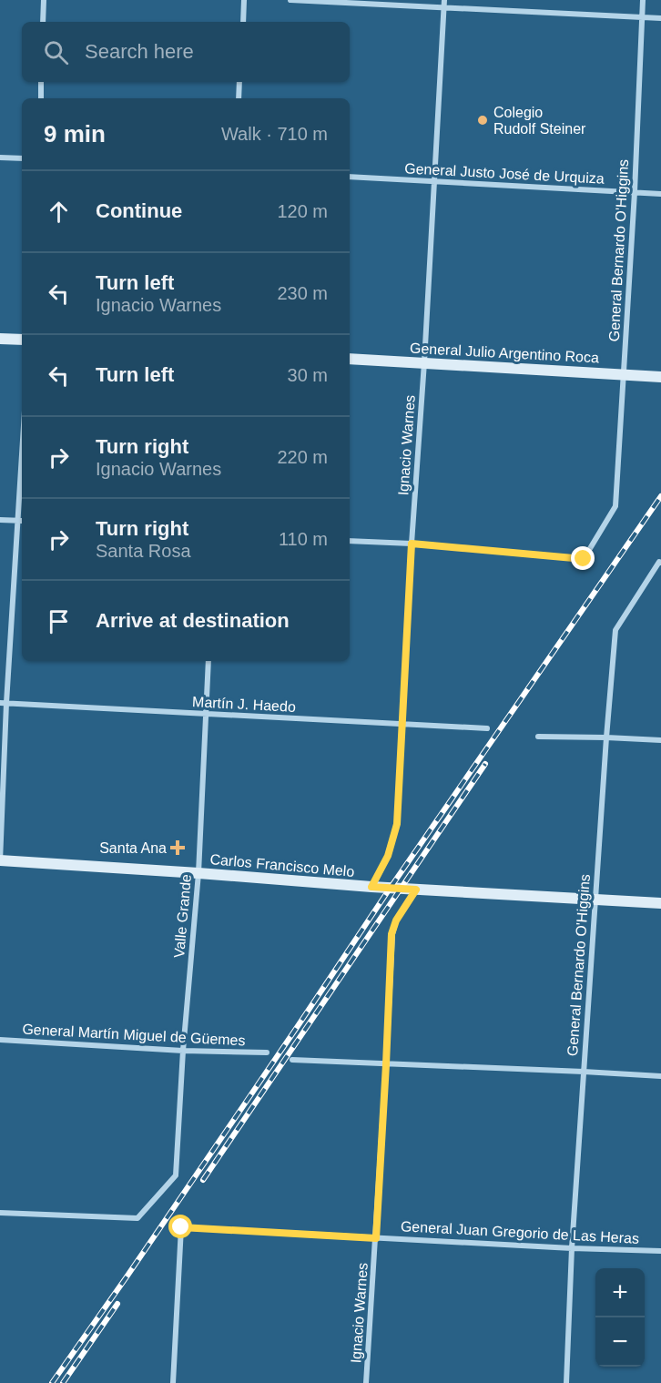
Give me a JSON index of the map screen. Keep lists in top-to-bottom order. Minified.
{"streets":{"street":["General Justo José de Urquiza","General Bernardo O'Higgins","General Julio Argentino Roca","Ignacio Warnes","Martín J. Haedo","Carlos Francisco Melo","Valle Grande","General Martín Miguel de Güemes","General Juan Gregorio de Las Heras"]},"crossings":[["General Justo José de Urquiza","General Bernardo O'Higgins"],["General Justo José de Urquiza","Ignacio Warnes"],["General Bernardo O'Higgins","General Julio Argentino Roca"],["General Bernardo O'Higgins","Ignacio Warnes"],["General Bernardo O'Higgins","Carlos Francisco Melo"],["General Bernardo O'Higgins","General Juan Gregorio de Las Heras"],["General Julio Argentino Roca","Ignacio Warnes"],["Ignacio Warnes","Martín J. Haedo"],["Ignacio Warnes","Carlos Francisco Melo"],["Ignacio Warnes","General Juan Gregorio de Las Heras"],["Martín J. Haedo","Valle Grande"],["Carlos Francisco Melo","Valle Grande"],["Valle Grande","General Martín Miguel de Güemes"]],"places":{"other":["Colegio Rudolf Steiner"],"health":["Santa Ana"]},"page":{"search":"Search here","heading":["9 min","Walk · 710 m"],"list":[["Continue","120 m"],["Turn left","Ignacio Warnes","230 m"],["Turn left","30 m"],["Turn right","Ignacio Warnes","220 m"],["Turn right","Santa Rosa","110 m"],"Arrive at destination"],"map_buttons":["+","−"]}}
